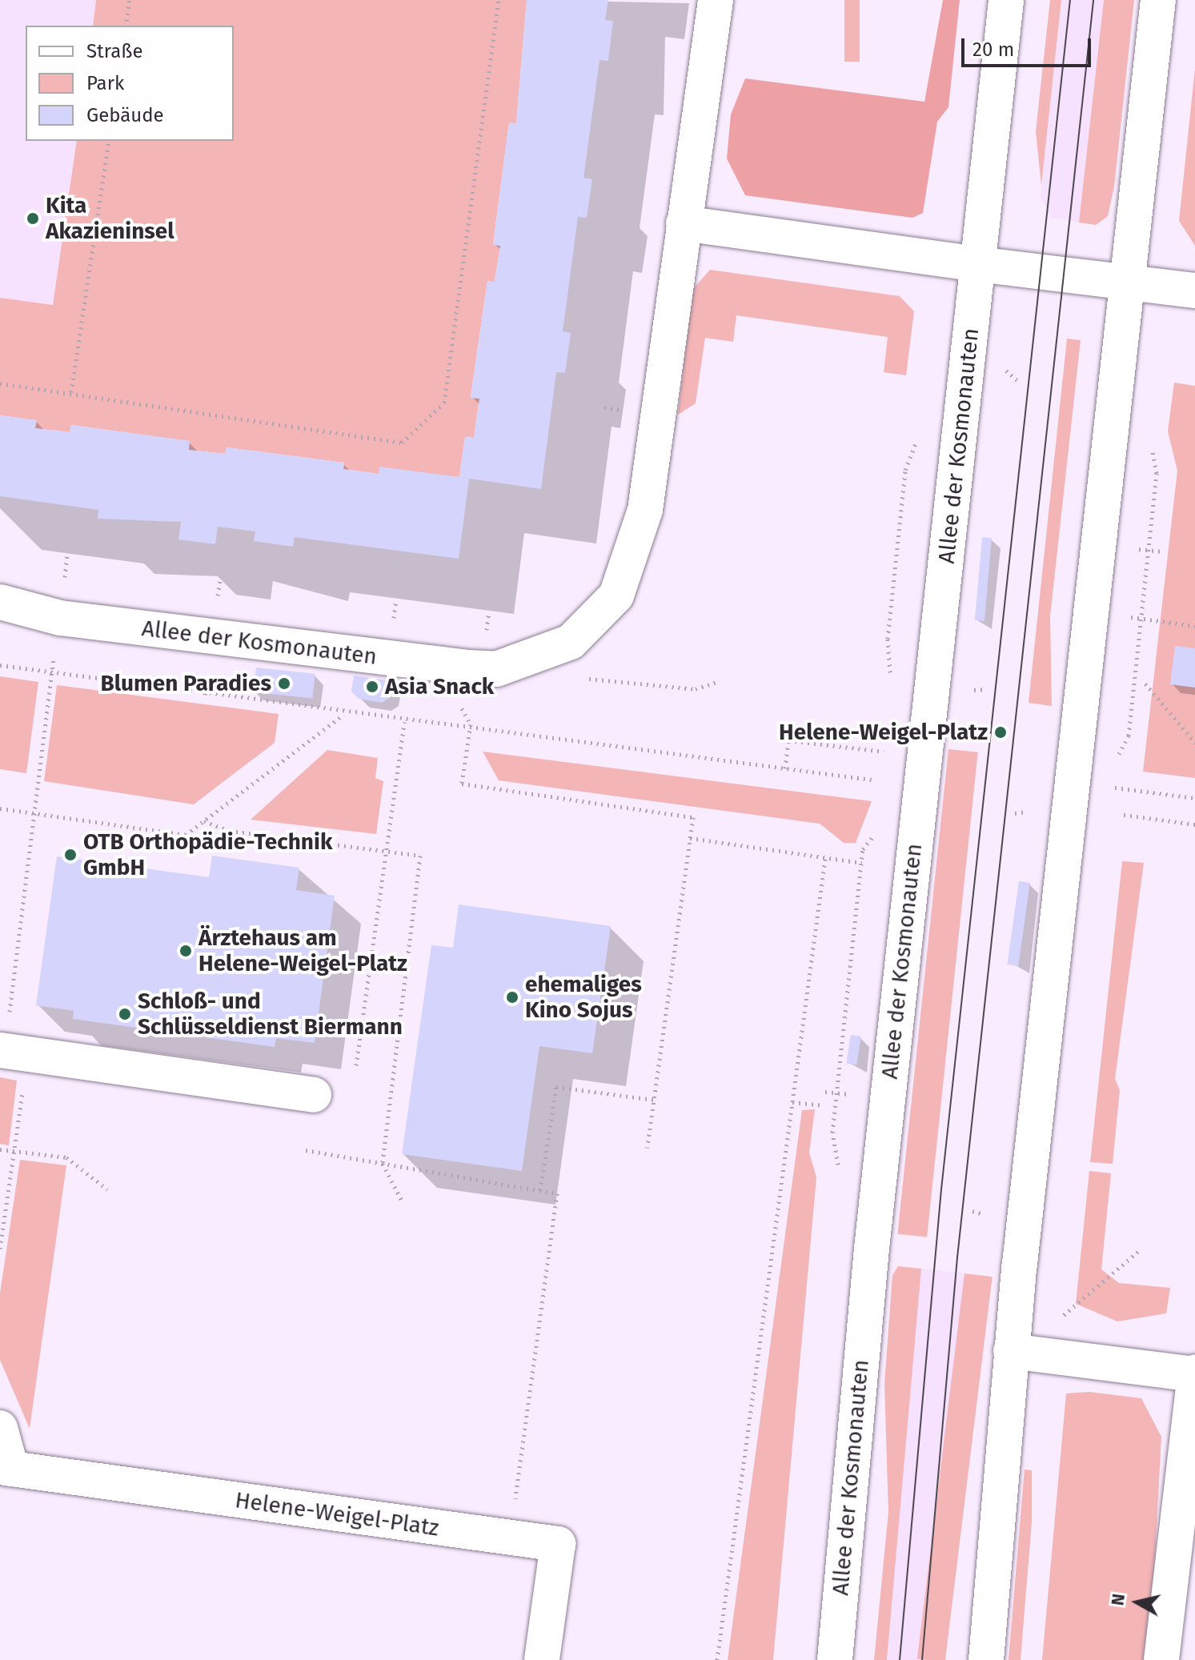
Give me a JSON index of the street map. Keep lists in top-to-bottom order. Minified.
{"streets":{"main road":["Allee der Kosmonauten","Helene-Weigel-Platz"]},"places":["Kita Akazieninsel","Blumen Paradies","Asia Snack","Helene-Weigel-Platz","OTB Orthopädie-Technik GmbH","Ärztehaus am Helene-Weigel-Platz","ehemaliges Kino Sojus","Schloß- und Schlüsseldienst Biermann"],"legend":["Straße","Park","Gebäude"],"scale_bar":"20 m","north":"left"}
